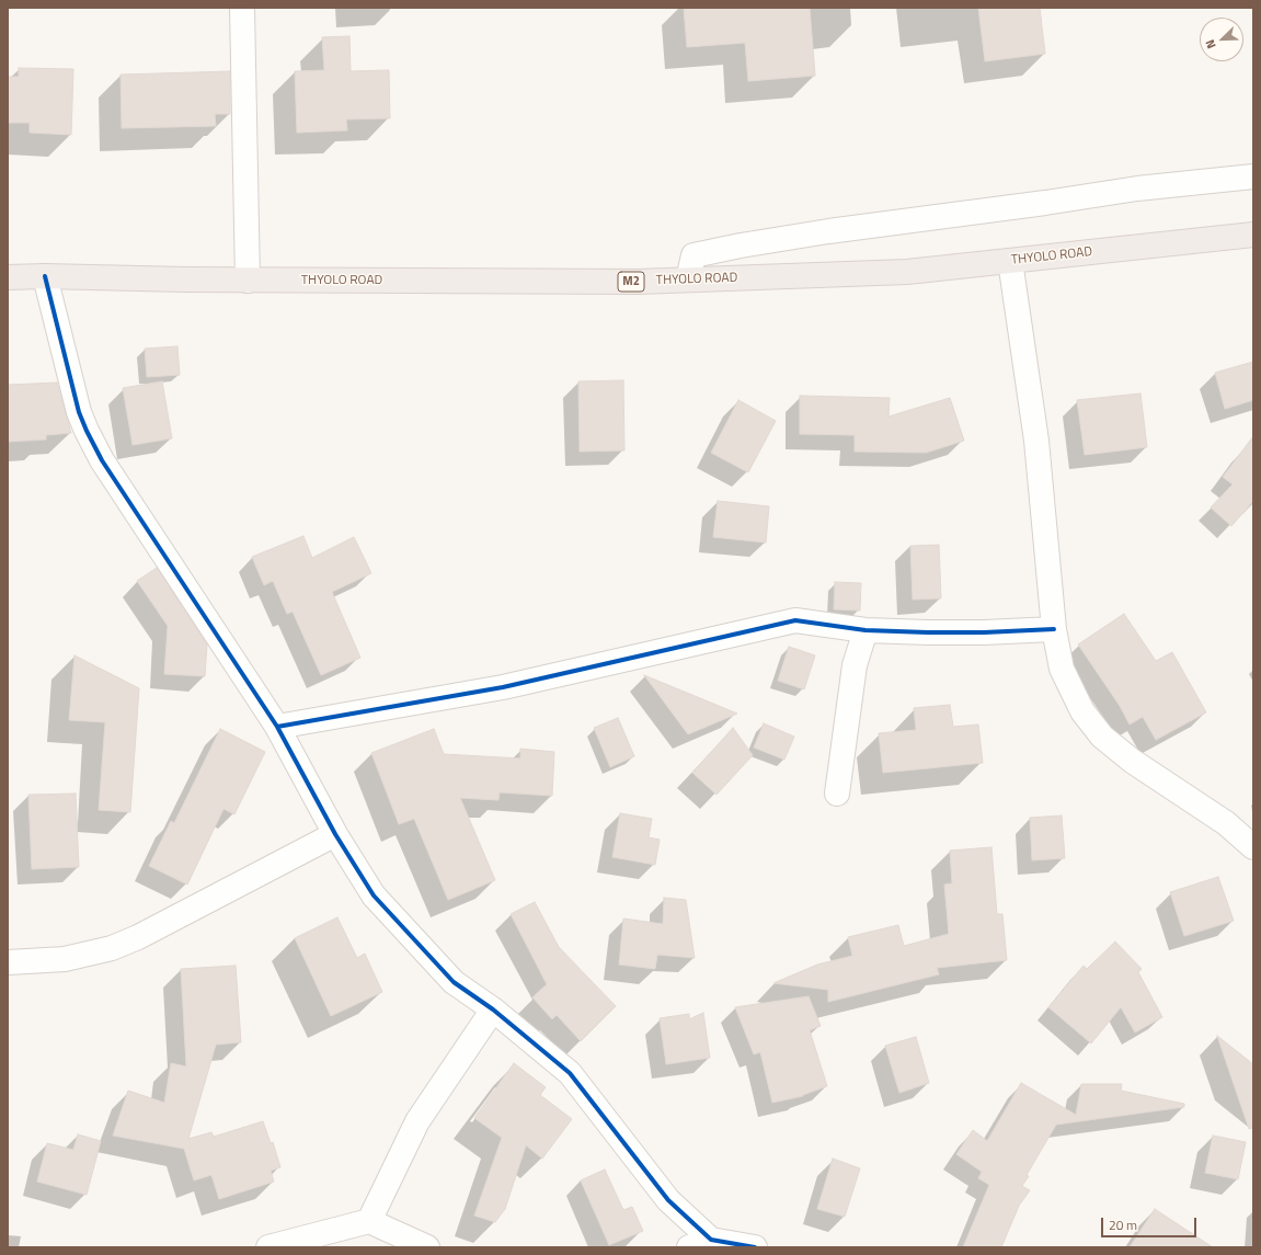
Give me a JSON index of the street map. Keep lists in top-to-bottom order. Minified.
{"streets":{"highway":["THYOLO ROAD","M2"]},"scale_bar":"20 m","north":"bottom left"}
